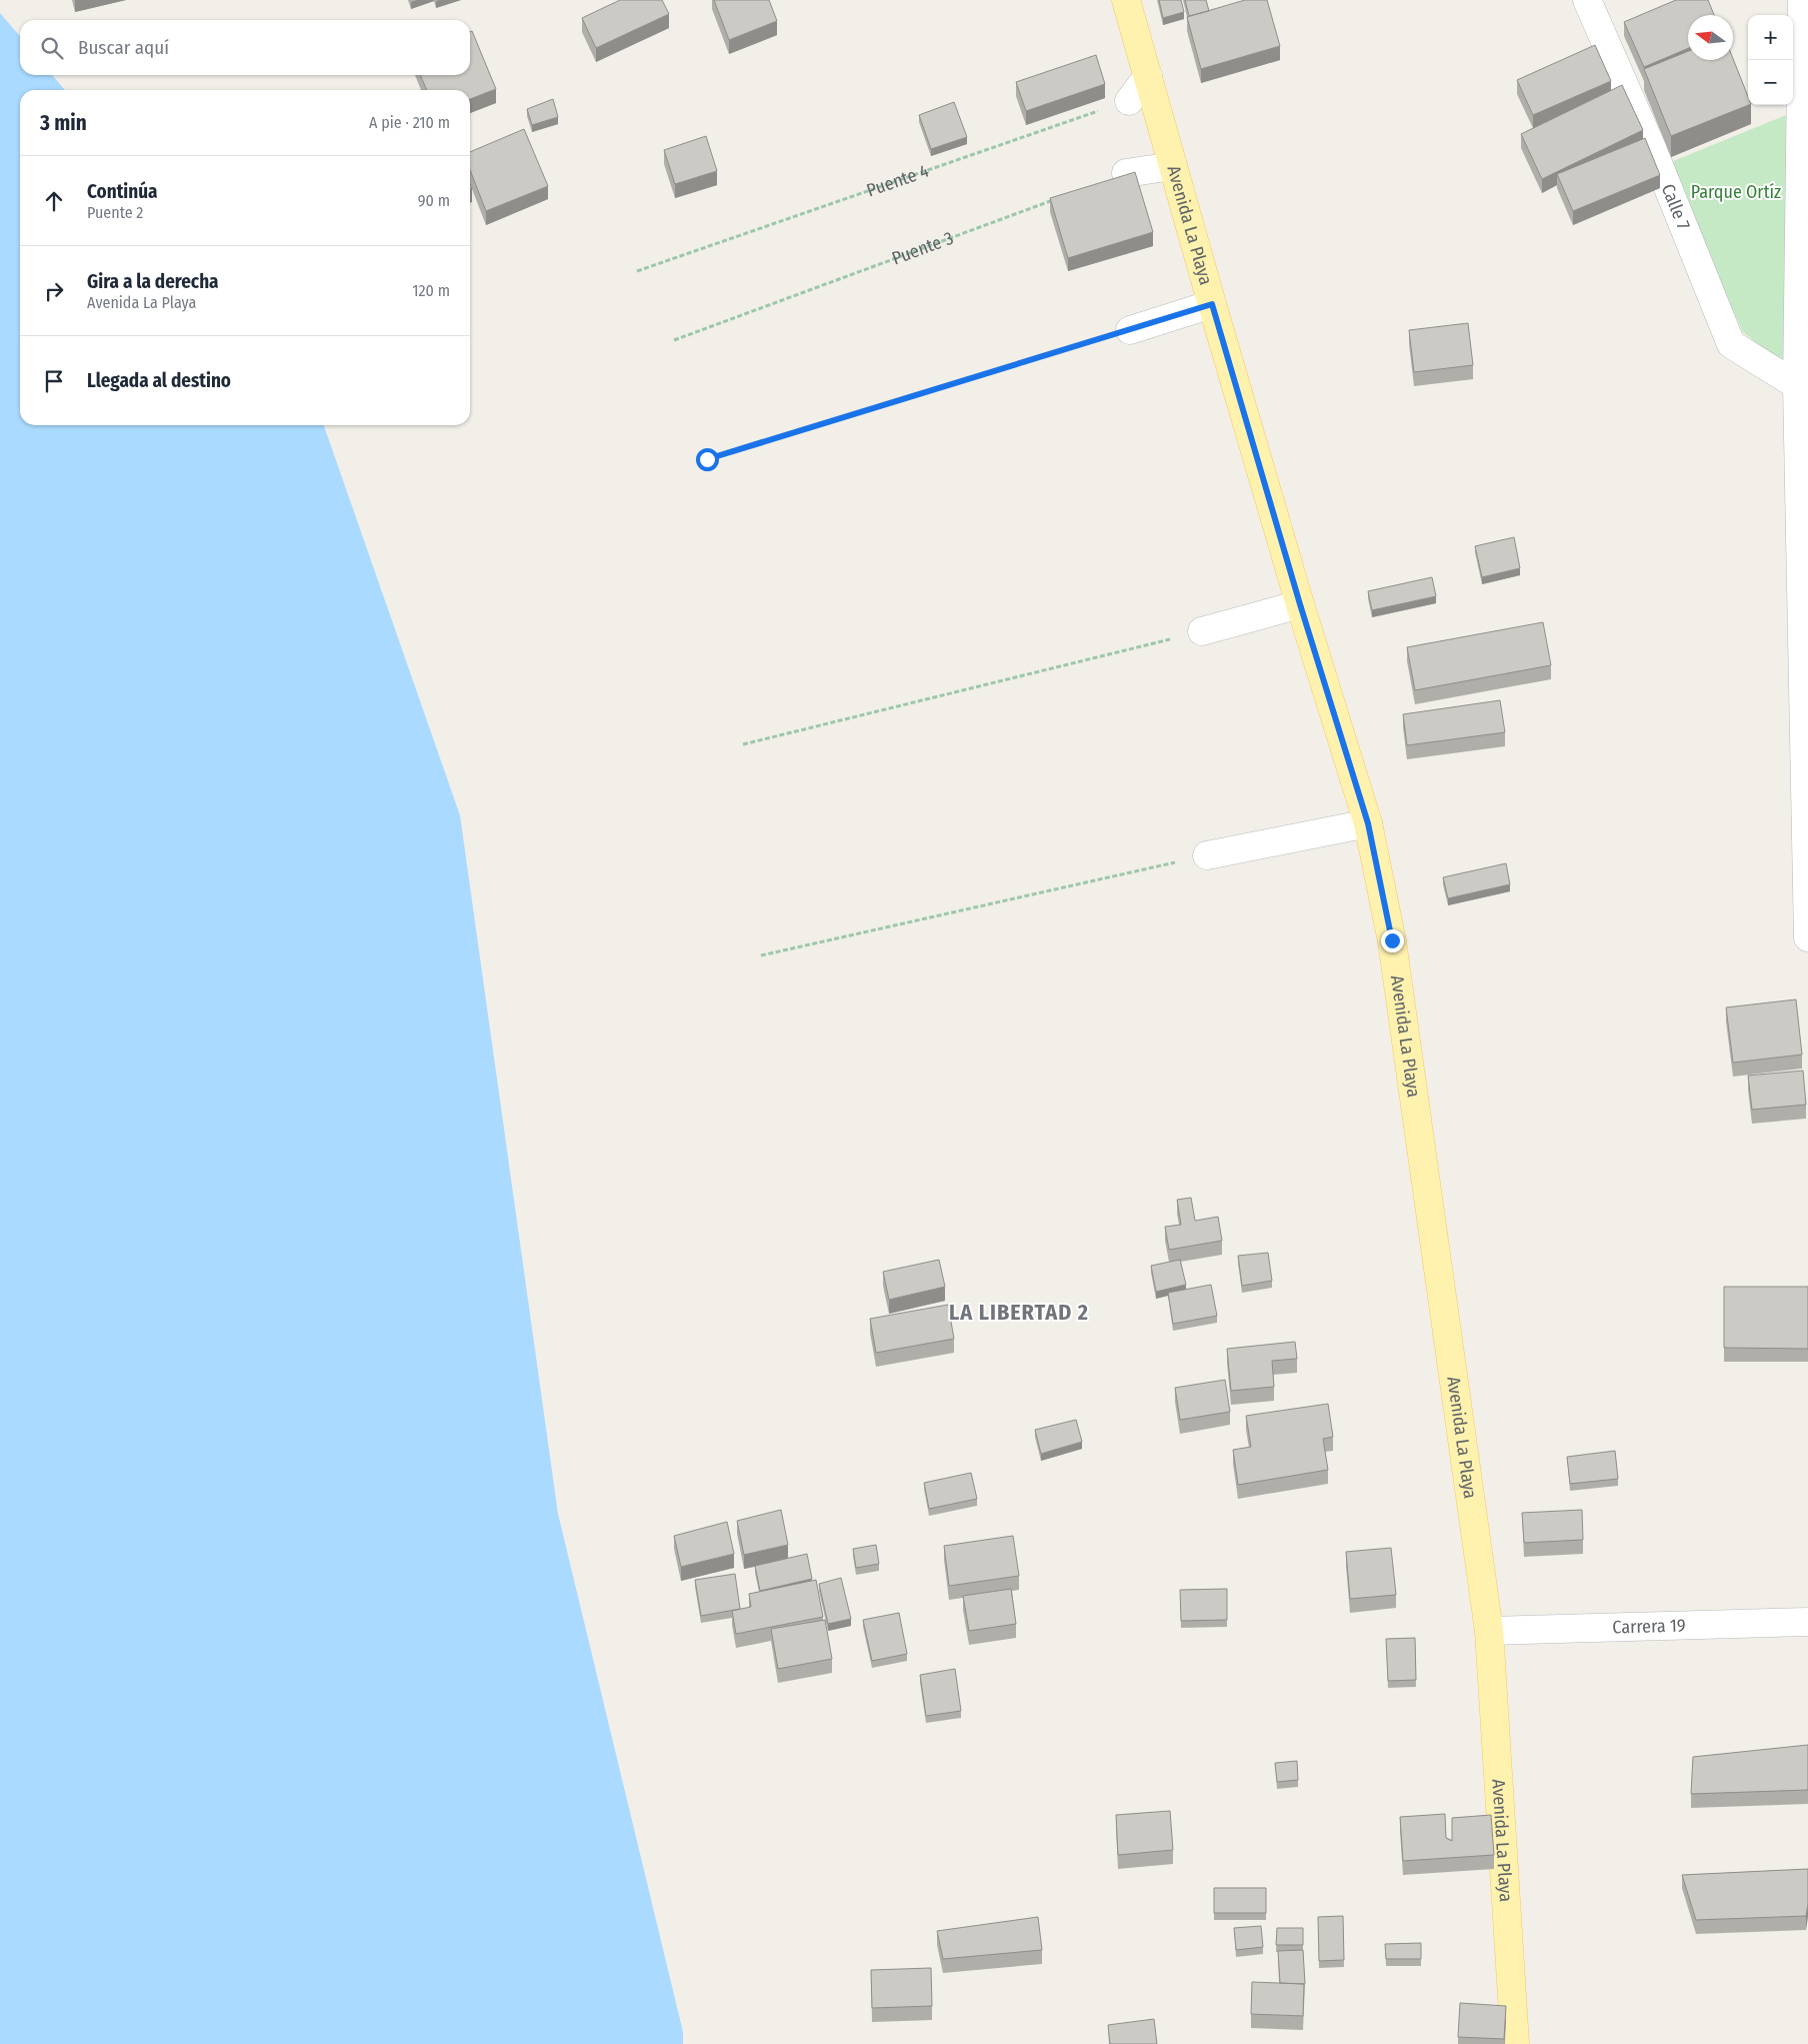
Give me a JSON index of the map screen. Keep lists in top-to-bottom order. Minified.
{"streets":{"main road":["Avenida La Playa"],"street":["Calle 7","Carrera 19"],"path":["Puente 4","Puente 3"]},"crossings":[["Avenida La Playa","Carrera 19"]],"districts":["LA LIBERTAD 2"],"parks":["Parque Ortíz"],"north":"left","page":{"map_buttons":["+","−"],"search":"Buscar aquí","heading":["3 min","A pie · 210 m"],"list":[["Continúa","Puente 2","90 m"],["Gira a la derecha","Avenida La Playa","120 m"],"Llegada al destino"]}}
